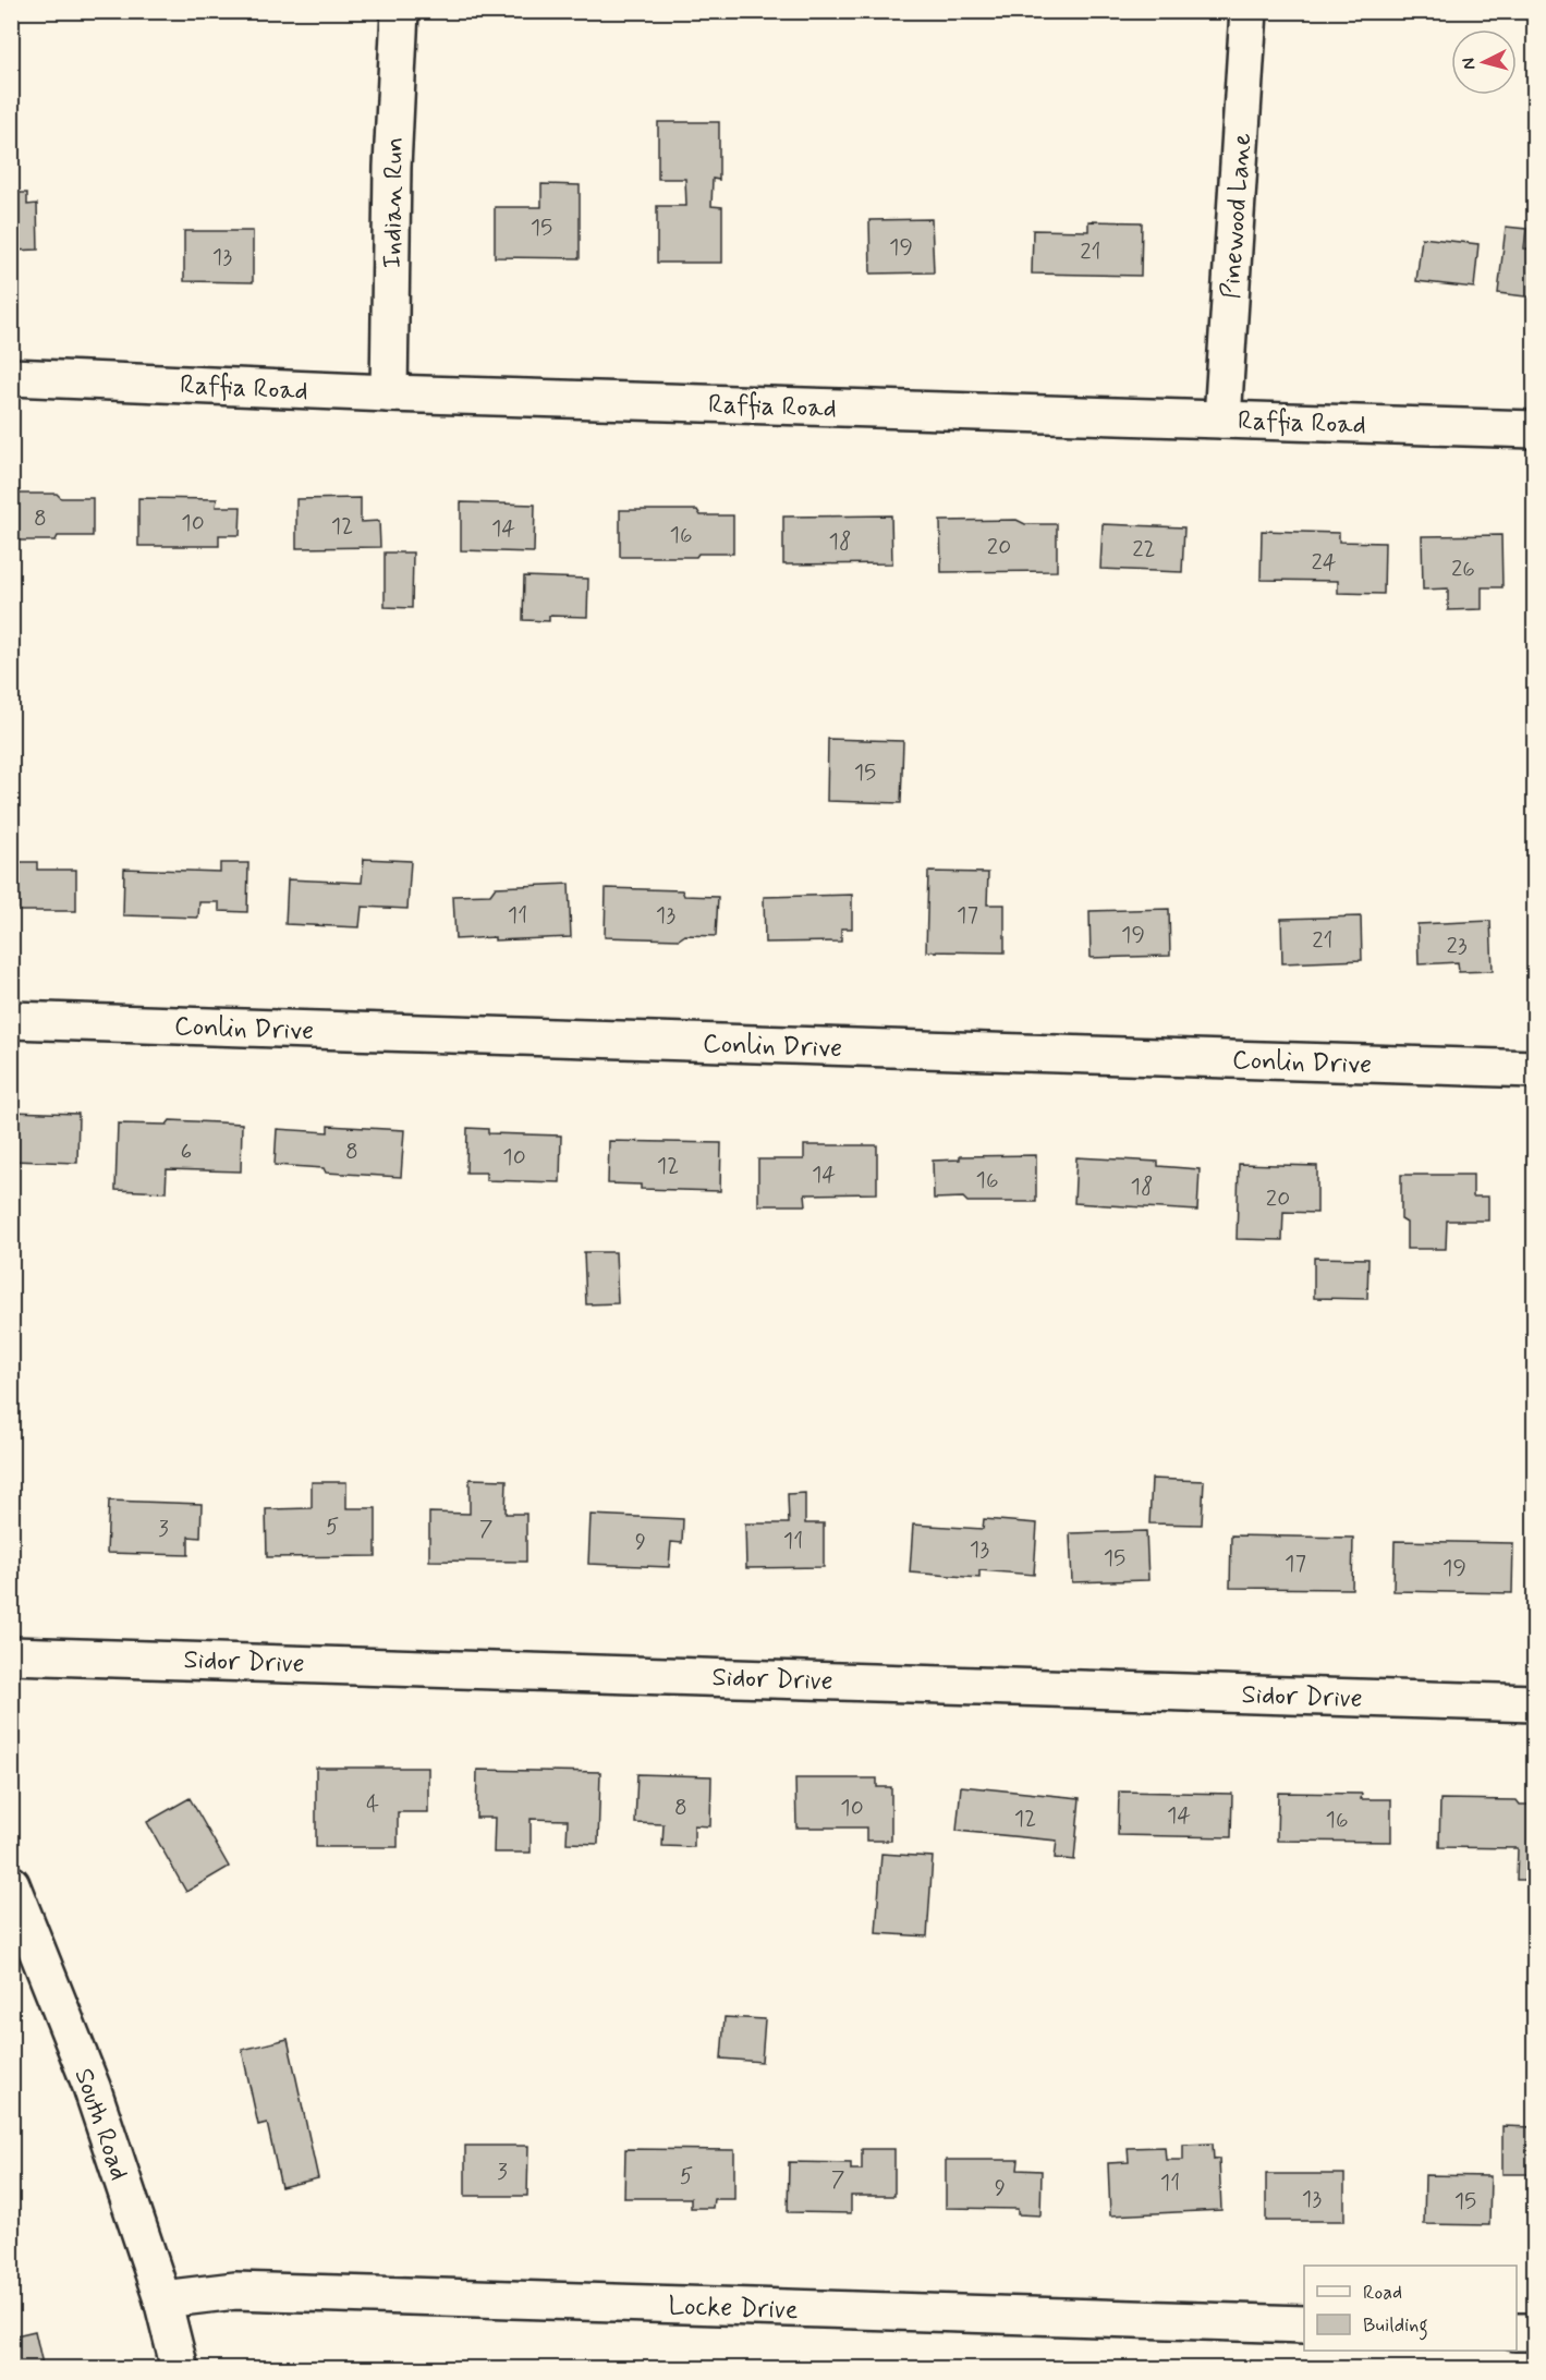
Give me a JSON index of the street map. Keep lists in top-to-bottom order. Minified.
{"streets":{"street":["Indian Run","Pinewood Lane","Raffia Road","Conlin Drive","Sidor Drive","South Road","Locke Drive"]},"crossings":[["Indian Run","Raffia Road"],["Pinewood Lane","Raffia Road"],["South Road","Locke Drive"]],"house_numbers":["15","19","21","13","8","10","12","14","16","18","20","22","24","26","15","11","13","17","19","21","23","6","8","10","12","14","16","18","20","5","3","7","11","9","13","15","17","19","4","8","10","14","12","16","3","5","7","11","9","13","15"],"legend":["Road","Building"],"north":"left"}
